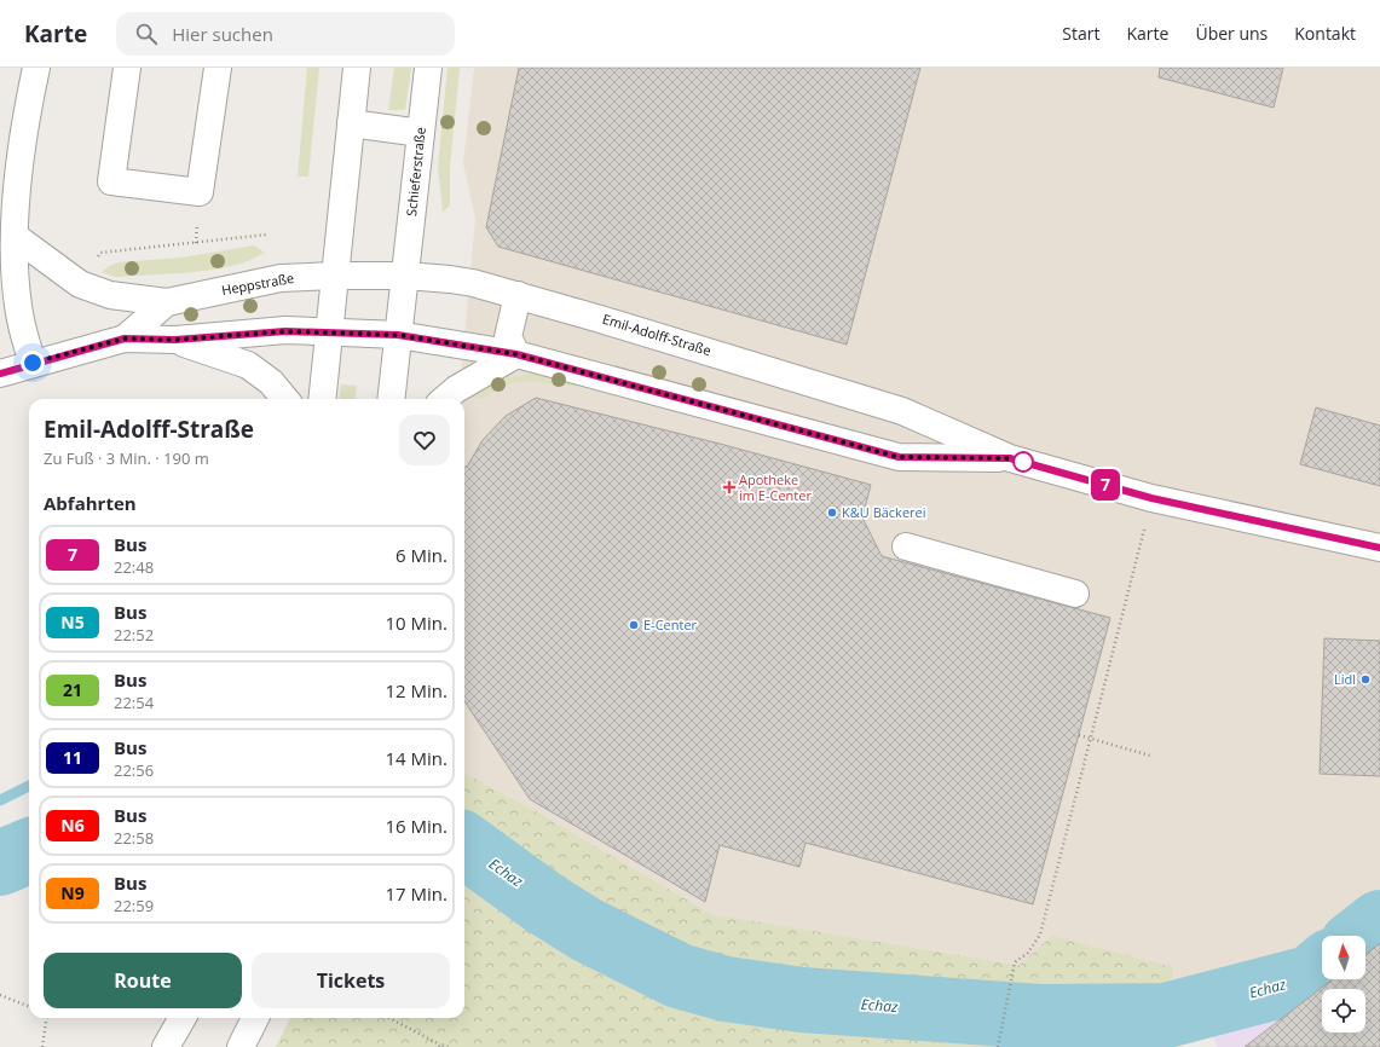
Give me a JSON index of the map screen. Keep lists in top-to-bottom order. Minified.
{"streets":{"street":["Schieferstraße","Heppstraße","Emil-Adolff-Straße"]},"crossings":[["Schieferstraße","Heppstraße"],["Schieferstraße","Emil-Adolff-Straße"],["Heppstraße","Emil-Adolff-Straße"]],"water":["Echaz"],"places":{"health":["Apotheke im E-Center"],"other":["K&U Bäckerei","E-Center","Lidl"]},"lines":["bus line 7"],"north":"top","page":{"header":"Karte","search":"Hier suchen","nav":["Start","Karte","Über uns","Kontakt"],"on_map":"7","heading":[["Emil-Adolff-Straße","Zu Fuß · 3 Min. · 190 m"],"Abfahrten"],"list":[{"mark":"7","name":"Bus","note":"22:48","value":"6 Min."},{"mark":"N5","name":"Bus","note":"22:52","value":"10 Min."},{"mark":"21","name":"Bus","note":"22:54","value":"12 Min."},{"mark":"11","name":"Bus","note":"22:56","value":"14 Min."},{"mark":"N6","name":"Bus","note":"22:58","value":"16 Min."},{"mark":"N9","name":"Bus","note":"22:59","value":"17 Min."}],"buttons":["Route","Tickets"]}}
